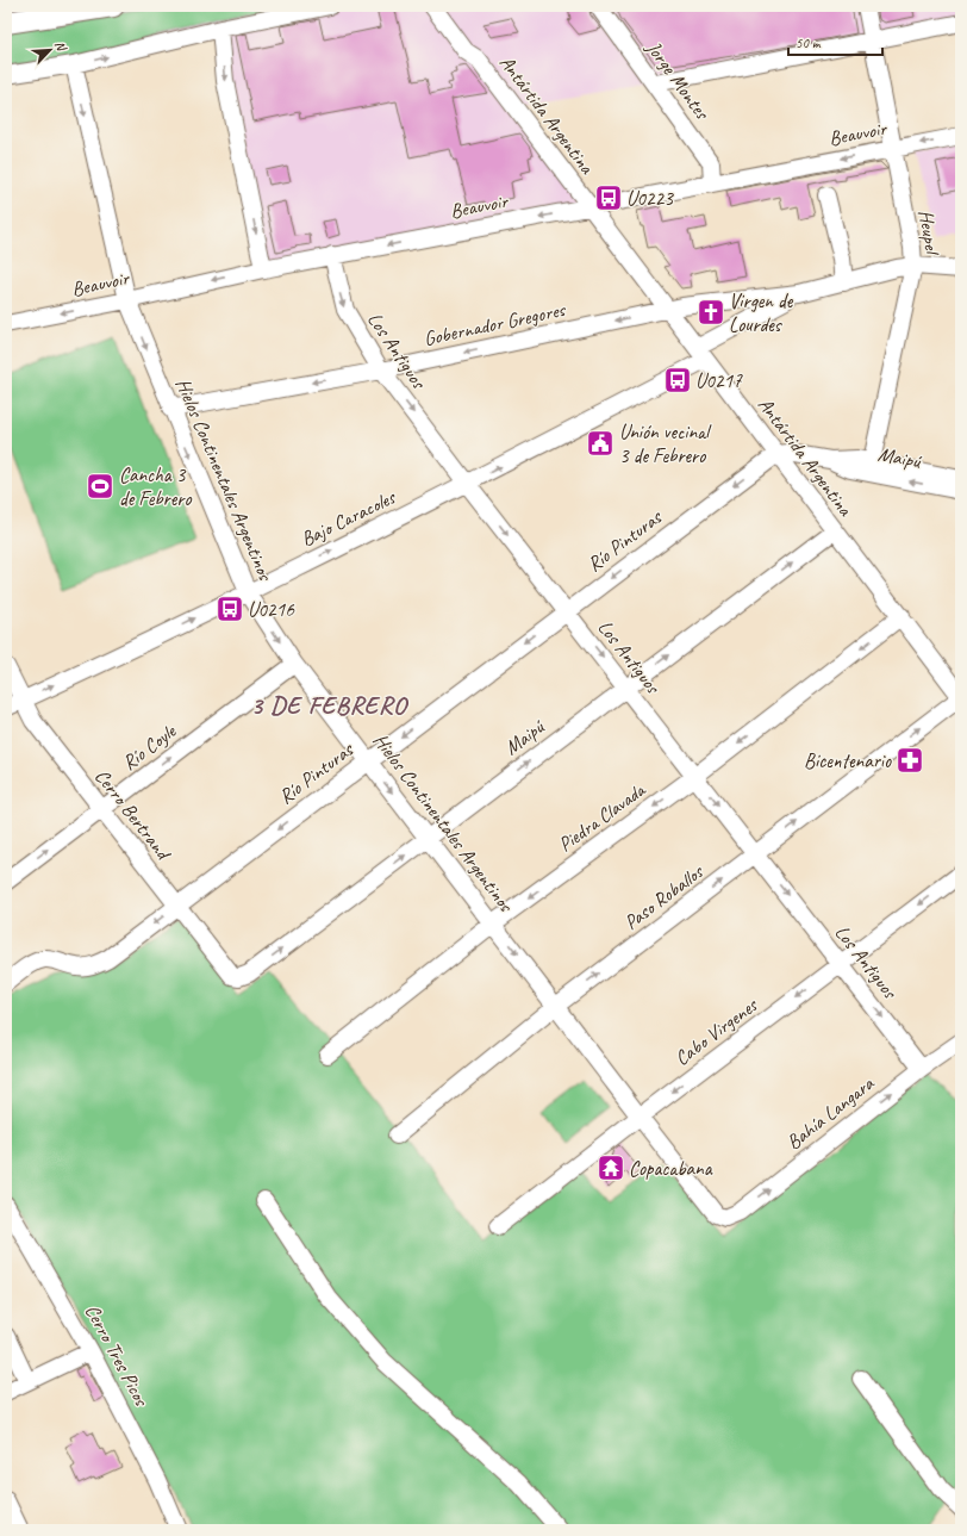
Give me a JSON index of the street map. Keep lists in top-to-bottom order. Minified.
{"streets":{"street":["Jorge Montes","Antártida Argentina","Beauvoir","Heupel","Gobernador Gregores","Los Antiguos","Maipú","Hielos Continentales Argentinos","Bajo Caracoles","Río Pinturas","Río Coyle","Cerro Bertrand","Piedra Clavada","Paso Roballos","Cabo Virgenes","Bahía Langara","Cerro Tres Picos"]},"crossings":[["Jorge Montes","Beauvoir"],["Antártida Argentina","Beauvoir"],["Antártida Argentina","Gobernador Gregores"],["Antártida Argentina","Maipú"],["Antártida Argentina","Bajo Caracoles"],["Antártida Argentina","Río Pinturas"],["Antártida Argentina","Piedra Clavada"],["Antártida Argentina","Paso Roballos"],["Beauvoir","Heupel"],["Beauvoir","Los Antiguos"],["Beauvoir","Hielos Continentales Argentinos"],["Heupel","Gobernador Gregores"],["Heupel","Maipú"],["Gobernador Gregores","Los Antiguos"],["Gobernador Gregores","Hielos Continentales Argentinos"],["Gobernador Gregores","Bajo Caracoles"],["Los Antiguos","Maipú"],["Los Antiguos","Bajo Caracoles"],["Los Antiguos","Río Pinturas"],["Los Antiguos","Piedra Clavada"],["Los Antiguos","Paso Roballos"],["Los Antiguos","Cabo Virgenes"],["Los Antiguos","Bahía Langara"],["Maipú","Hielos Continentales Argentinos"],["Maipú","Río Pinturas"],["Maipú","Cerro Bertrand"],["Hielos Continentales Argentinos","Bajo Caracoles"],["Hielos Continentales Argentinos","Río Pinturas"],["Hielos Continentales Argentinos","Río Coyle"],["Hielos Continentales Argentinos","Piedra Clavada"],["Hielos Continentales Argentinos","Paso Roballos"],["Hielos Continentales Argentinos","Cabo Virgenes"],["Hielos Continentales Argentinos","Bahía Langara"],["Bajo Caracoles","Cerro Bertrand"],["Río Pinturas","Cerro Bertrand"],["Río Coyle","Cerro Bertrand"]],"one_way":["Gobernador Gregores","Los Antiguos","Hielos Continentales Argentinos","Bajo Caracoles","Río Pinturas","Río Coyle","Piedra Clavada","Paso Roballos","Cabo Virgenes","Bahía Langara"],"districts":["3 DE FEBRERO"],"places":{"bus stop":["U0223","U0217","U0216"],"church":["Virgen de Lourdes"],"public building":["Unión vecinal 3 de Febrero"],"sports":["Cancha 3 de Febrero"],"pharmacy":["Bicentenario"],"temple":["Copacabana"]},"scale_bar":"50 m","north":"top right"}
